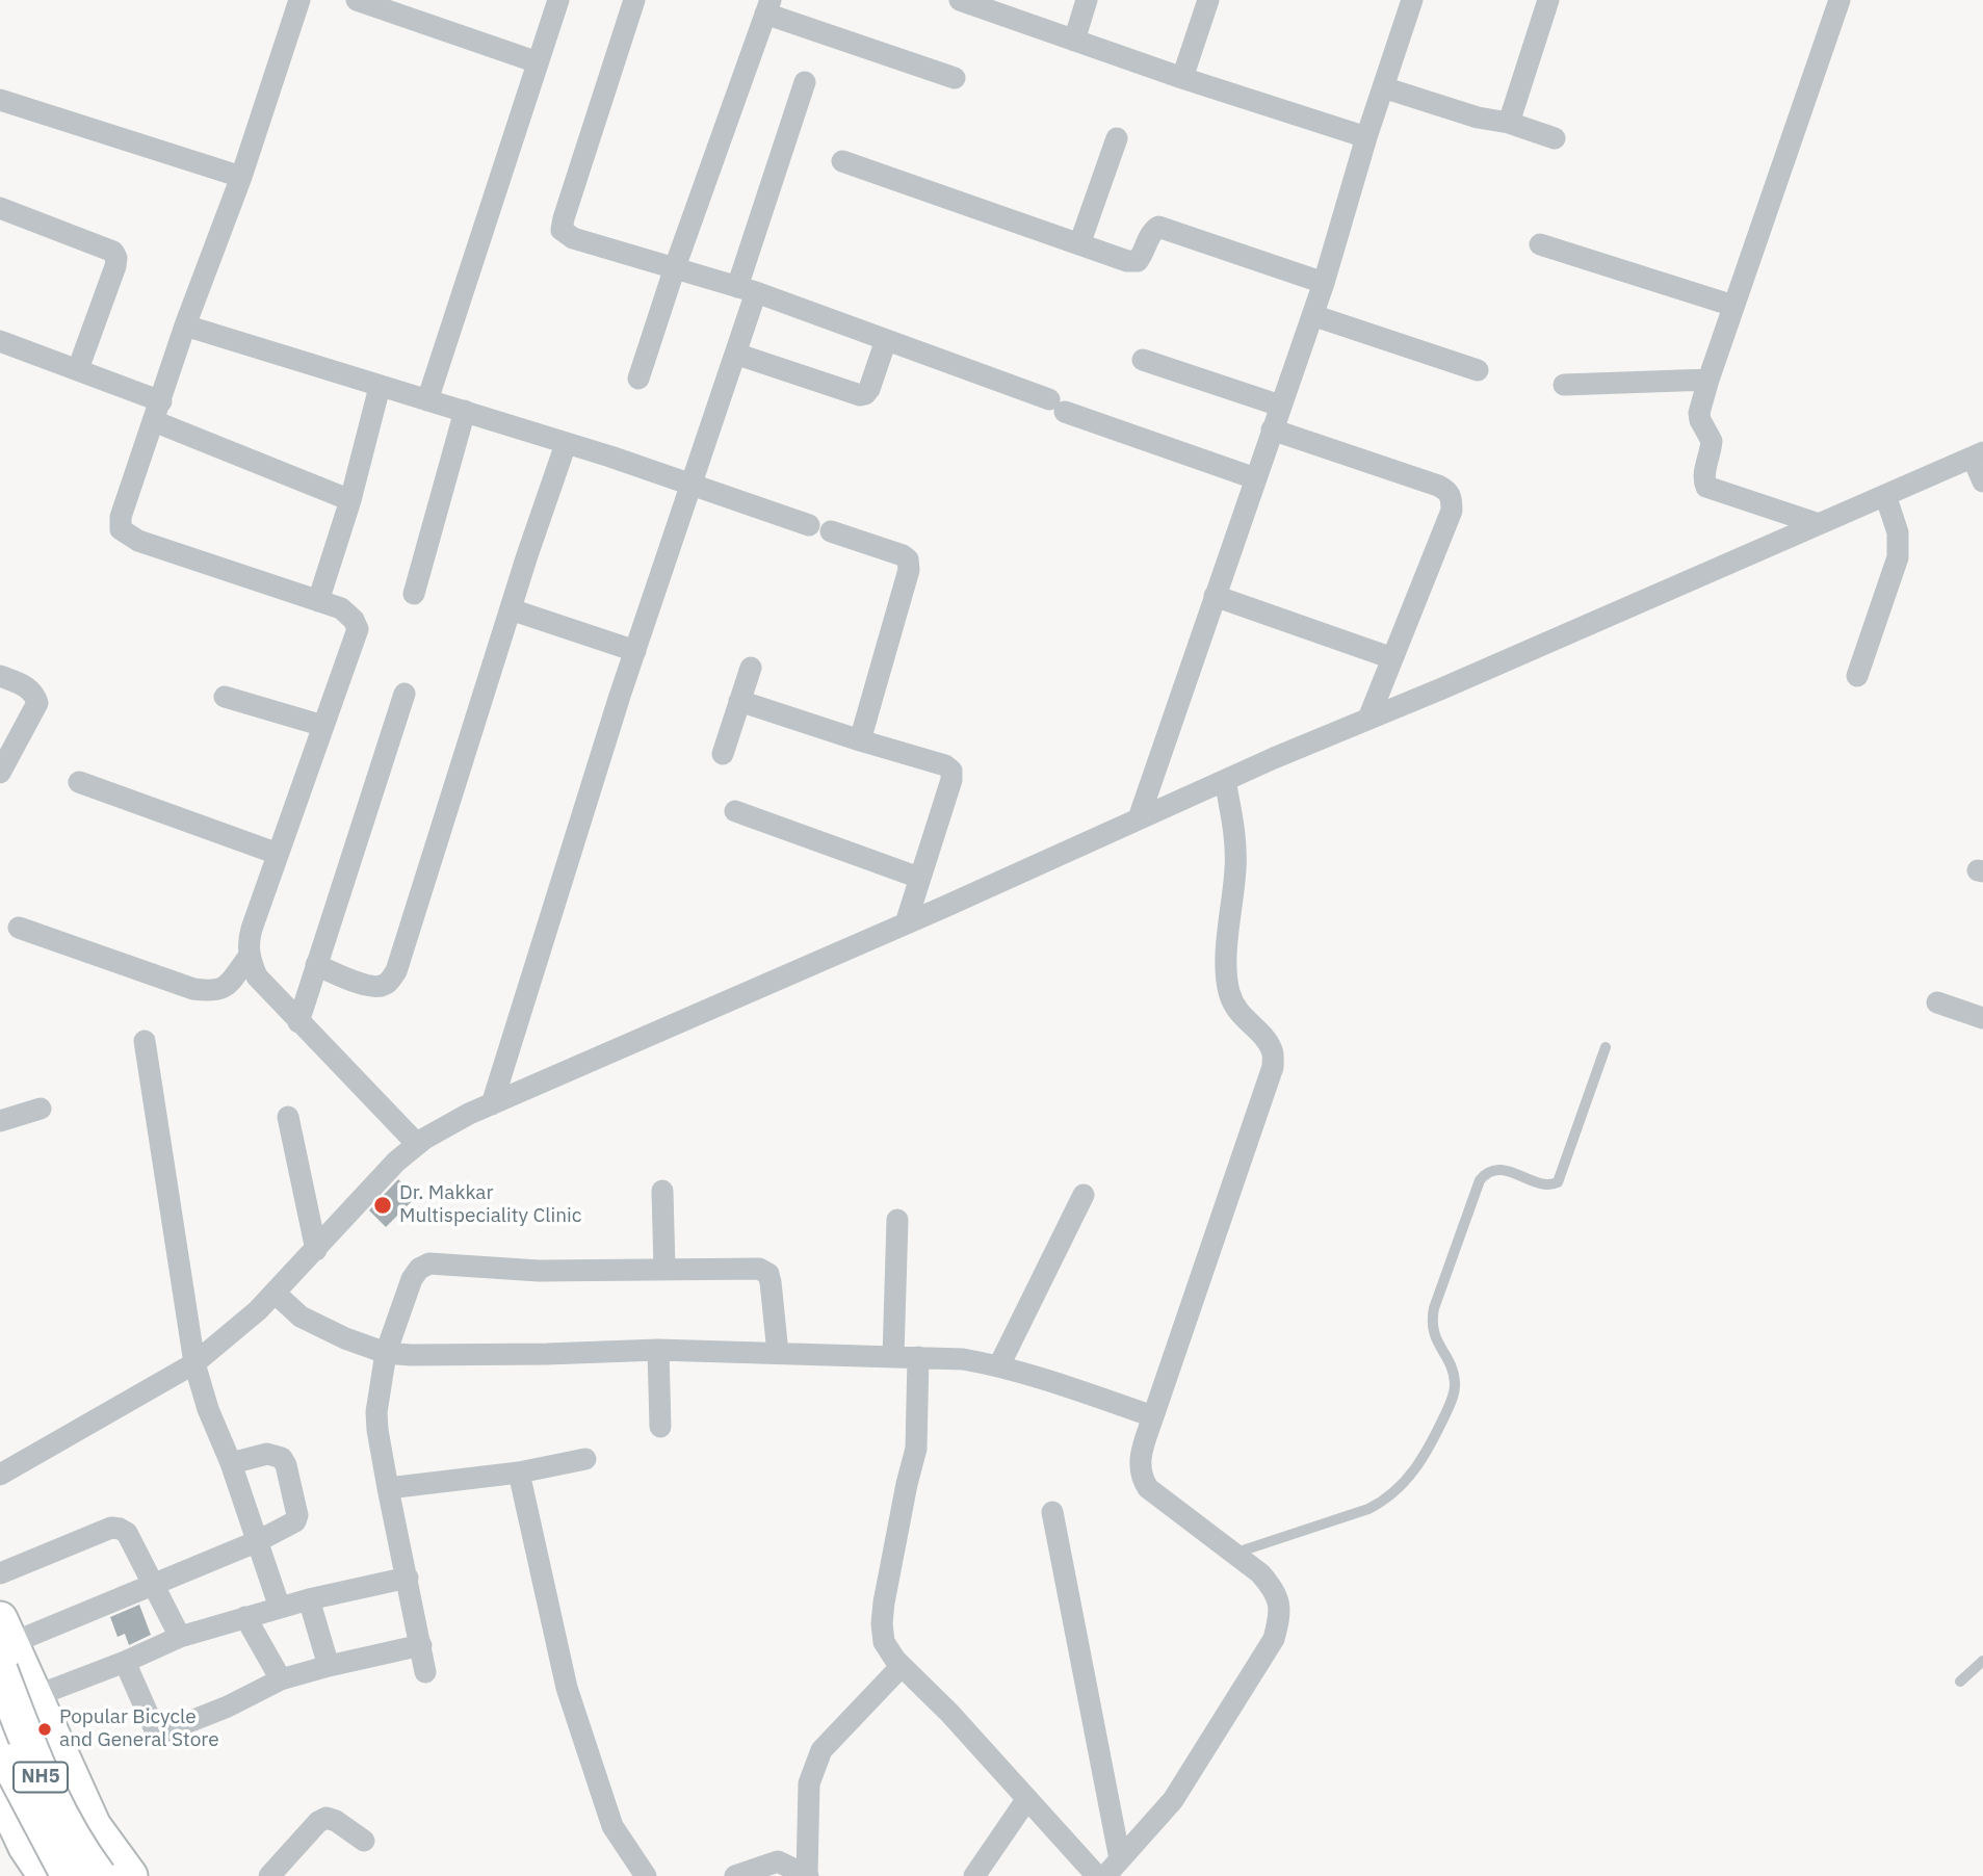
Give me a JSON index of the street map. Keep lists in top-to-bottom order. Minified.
{"streets":{"highway":["NH5"]},"places":["Dr. Makkar Multispeciality Clinic","Popular Bicycle and General Store"]}
